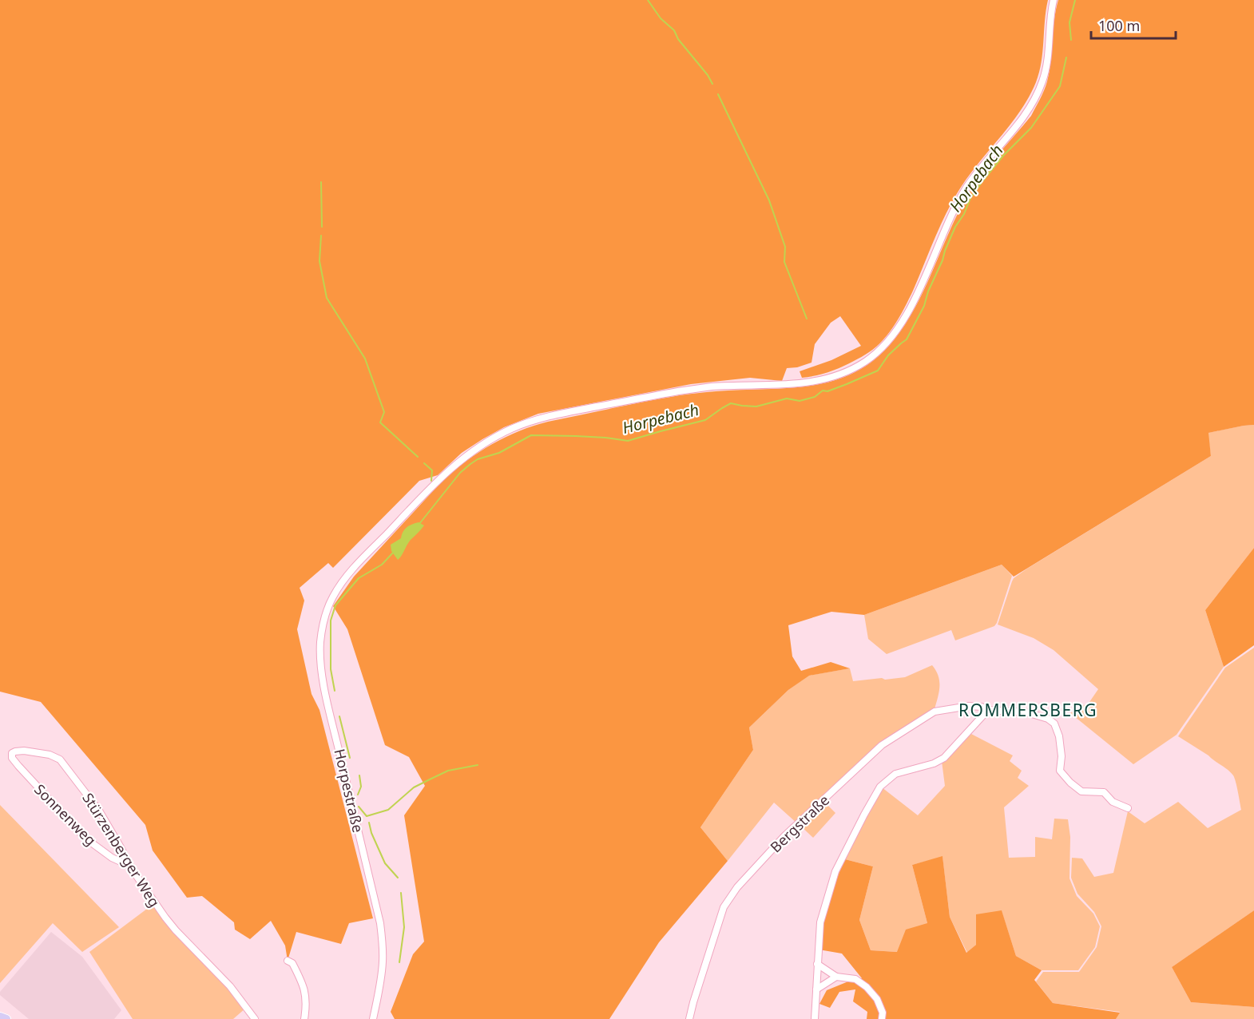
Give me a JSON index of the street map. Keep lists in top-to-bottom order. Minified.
{"streets":{"street":["Horpestraße","Sonnenweg","Bergstraße","Stürzenberger Weg"]},"crossings":[["Sonnenweg","Stürzenberger Weg"]],"districts":["ROMMERSBERG"],"water":["Horpebach"],"scale_bar":"100 m"}
